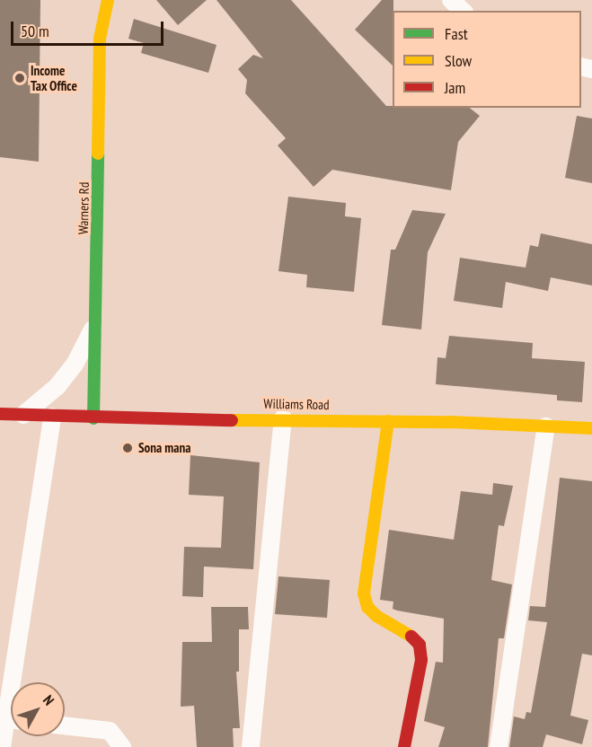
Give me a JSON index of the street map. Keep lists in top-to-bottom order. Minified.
{"streets":{"street":["Warners Rd","Williams Road"]},"crossings":[["Warners Rd","Williams Road"]],"places":["Income Tax Office","Sona mana"],"legend":["Fast","Slow","Jam"],"scale_bar":"50 m","north":"top right"}
